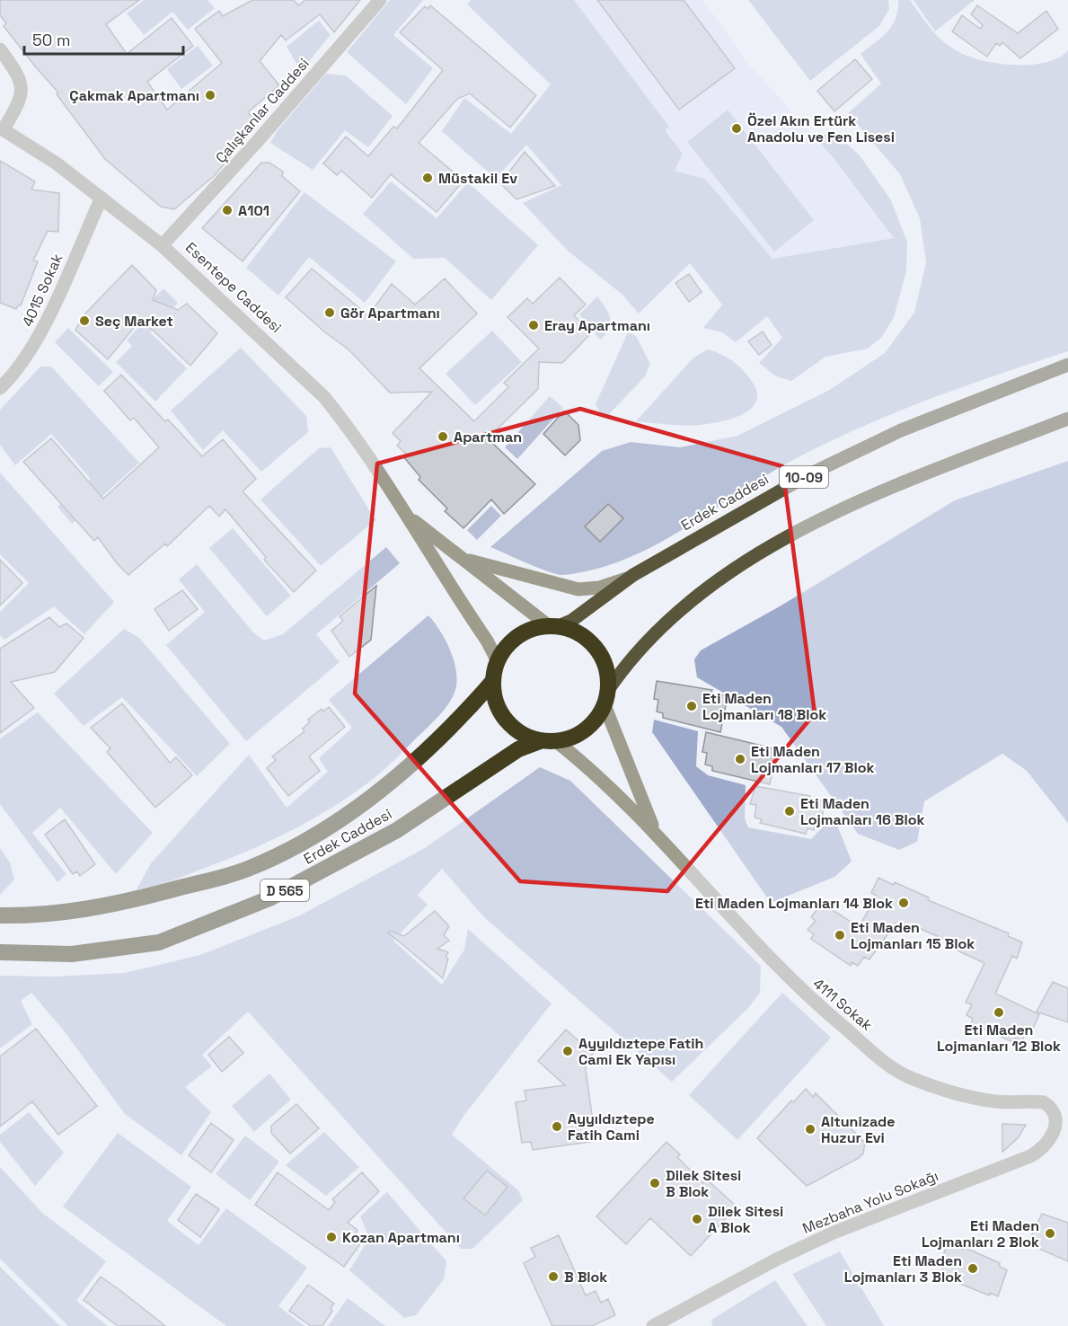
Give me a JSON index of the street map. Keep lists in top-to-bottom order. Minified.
{"streets":{"highway":["Esentepe Caddesi","Erdek Caddesi","D 565"],"main road":["10-09"],"street":["Çalışkanlar Caddesi","4015 Sokak","4111 Sokak","Mezbaha Yolu Sokağı"]},"crossings":[["Çalışkanlar Caddesi","Esentepe Caddesi"],["Esentepe Caddesi","4015 Sokak"],["Esentepe Caddesi","Erdek Caddesi"],["Esentepe Caddesi","D 565"],["Esentepe Caddesi","4111 Sokak"],["Erdek Caddesi","D 565"],["Erdek Caddesi","4111 Sokak"],["D 565","4111 Sokak"],["4111 Sokak","Mezbaha Yolu Sokağı"]],"places":["Çakmak Apartmanı","Özel Akın Ertürk Anadolu ve Fen Lisesi","Müstakil Ev","A101","Gör Apartmanı","Seç Market","Eray Apartmanı","Apartman","Eti Maden Lojmanları 18 Blok","Eti Maden Lojmanları 17 Blok","Eti Maden Lojmanları 16 Blok","Eti Maden Lojmanları 14 Blok","Eti Maden Lojmanları 15 Blok","Eti Maden Lojmanları 12 Blok","Ayyıldıztepe Fatih Cami Ek Yapısı","Ayyıldıztepe Fatih Cami","Altunizade Huzur Evi","Dilek Sitesi B Blok","Dilek Sitesi A Blok","Eti Maden Lojmanları 2 Blok","Kozan Apartmanı","Eti Maden Lojmanları 3 Blok","B Blok"],"scale_bar":"50 m"}
